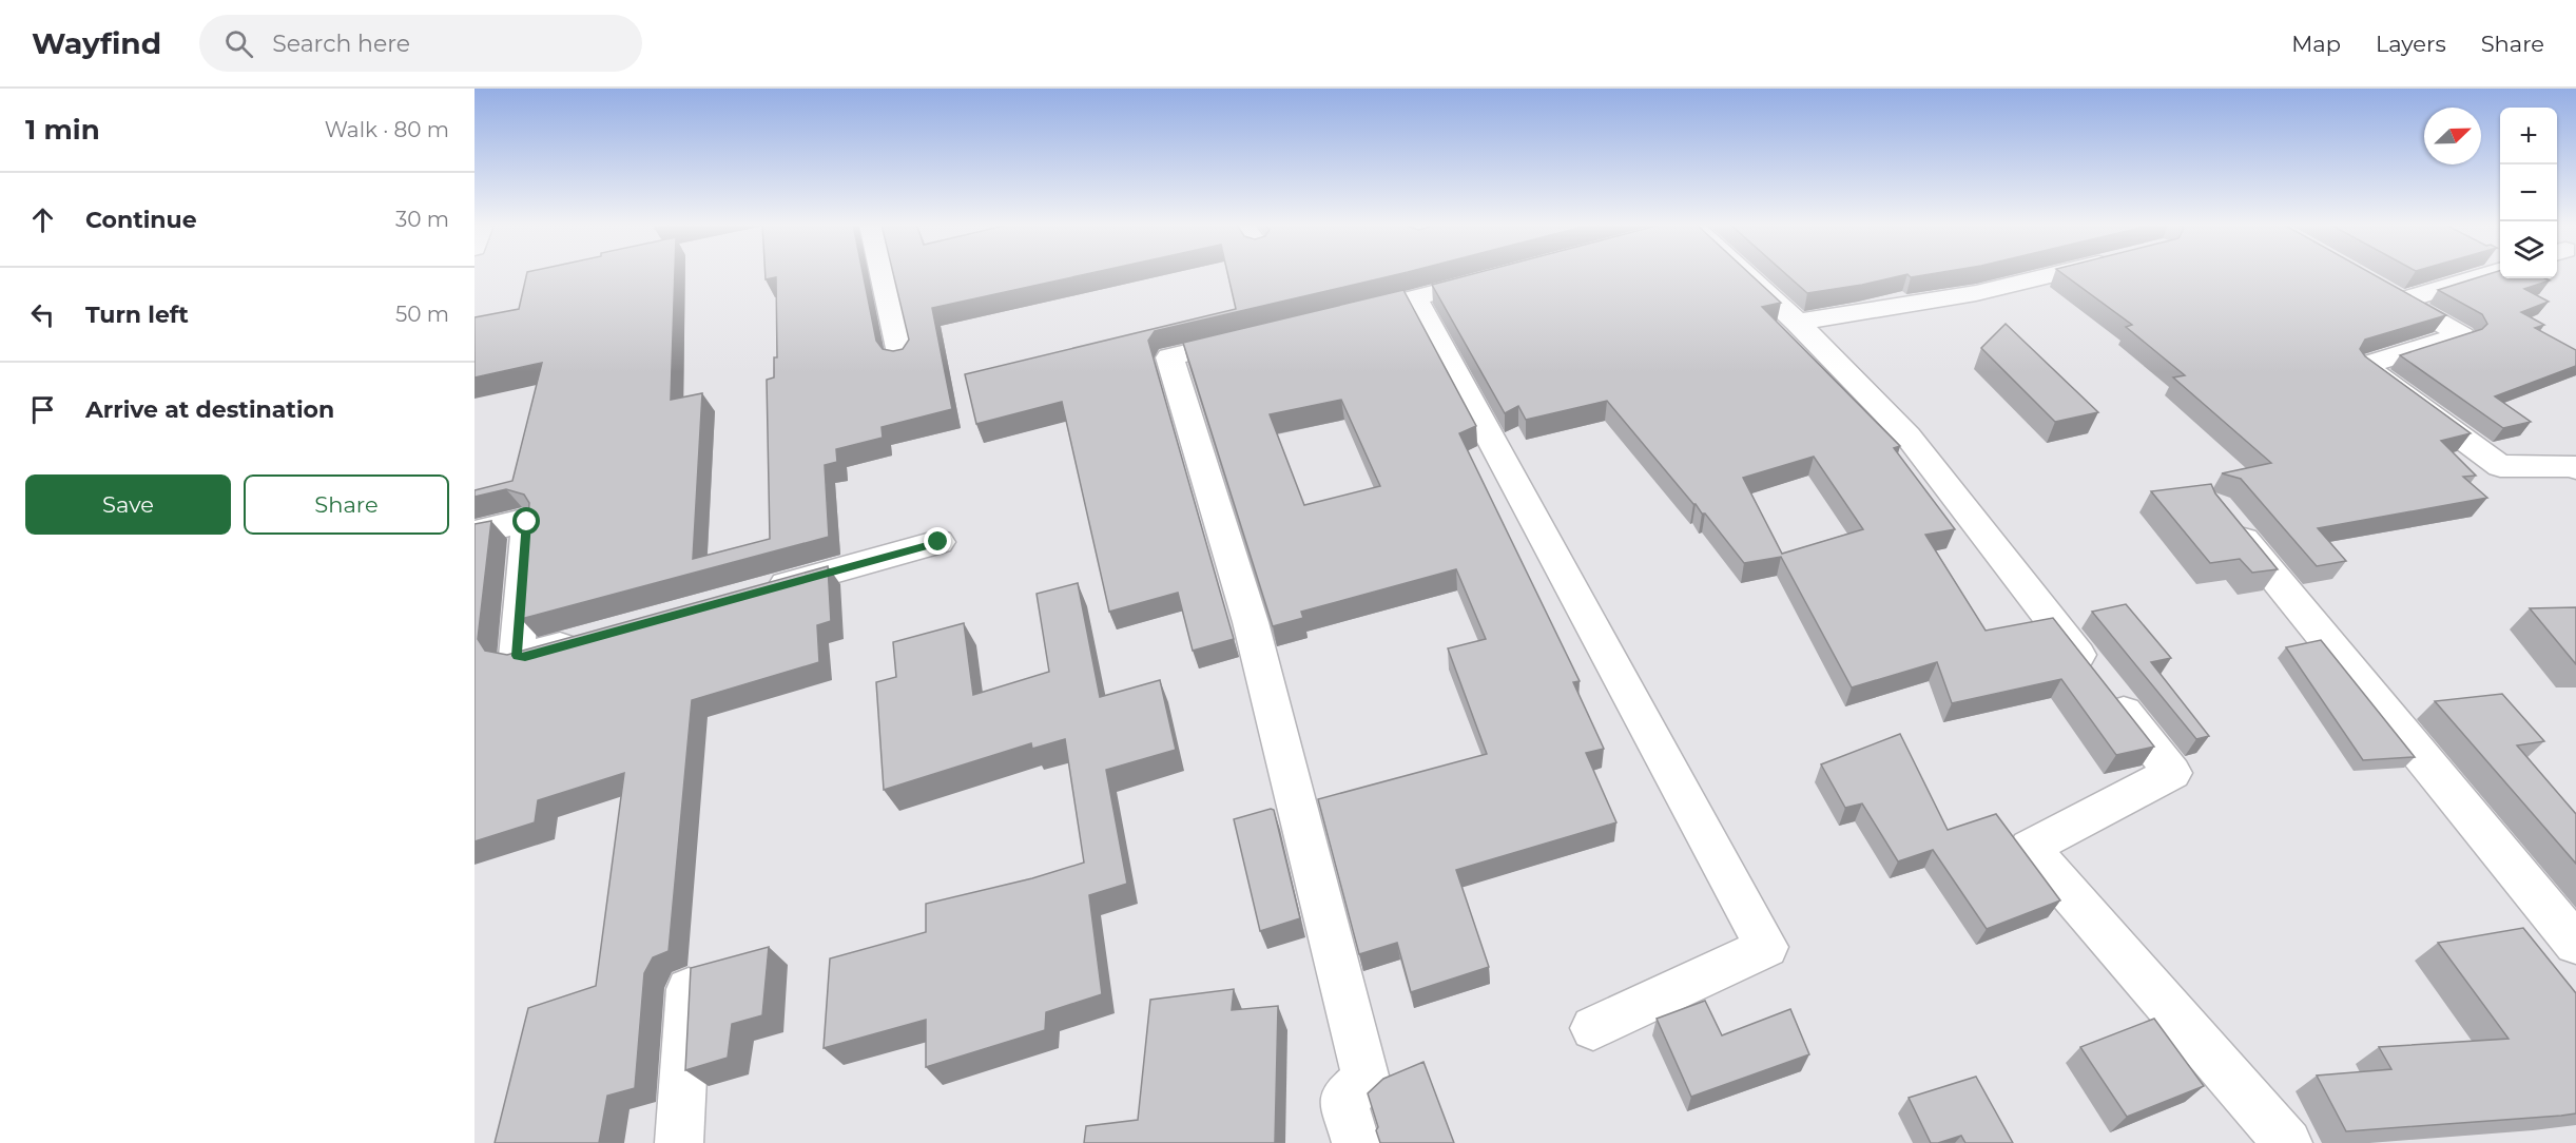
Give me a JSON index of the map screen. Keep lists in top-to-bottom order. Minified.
{"north":"top right","page":{"header":"Wayfind","search":"Search here","nav":["Map","Layers","Share"],"heading":["1 min","Walk · 80 m"],"map_buttons":["+","−"],"list":[["Continue","30 m"],["Turn left","50 m"],"Arrive at destination"],"buttons":["Save","Share"]}}
